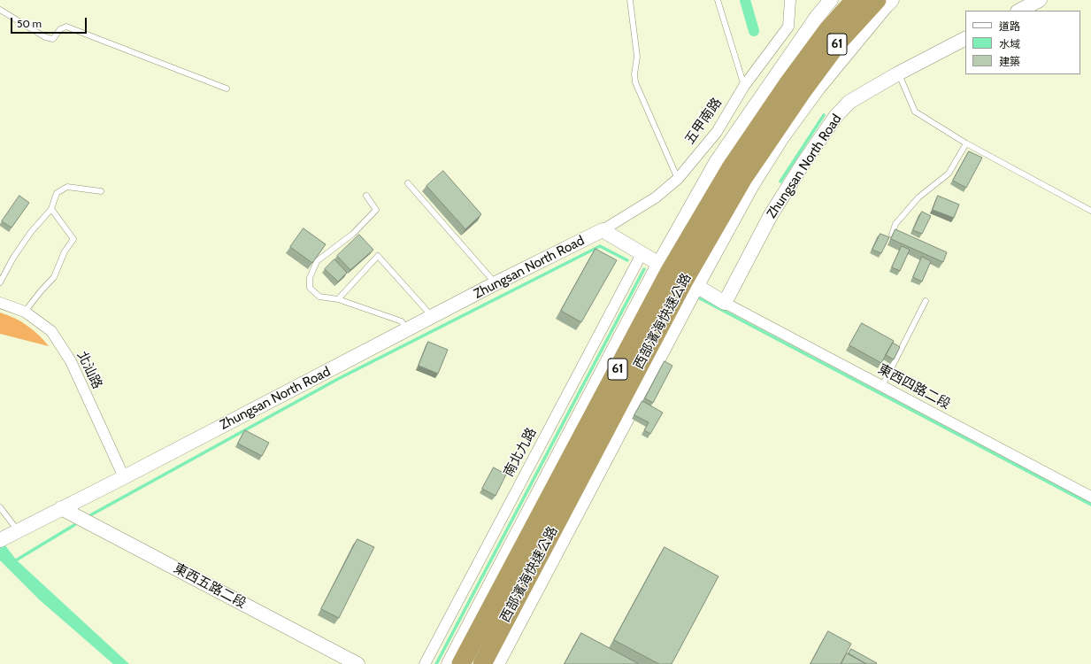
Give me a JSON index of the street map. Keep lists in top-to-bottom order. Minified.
{"streets":{"highway":["61","西部濱海快速公路"],"street":["五甲南路","Zhungsan North Road","北汕路","東西四路二段","南北九路","東西五路二段"]},"crossings":[["五甲南路","Zhungsan North Road"],["Zhungsan North Road","北汕路"],["Zhungsan North Road","東西四路二段"],["Zhungsan North Road","東西五路二段"]],"legend":["道路","水域","建築"],"scale_bar":"50 m"}
